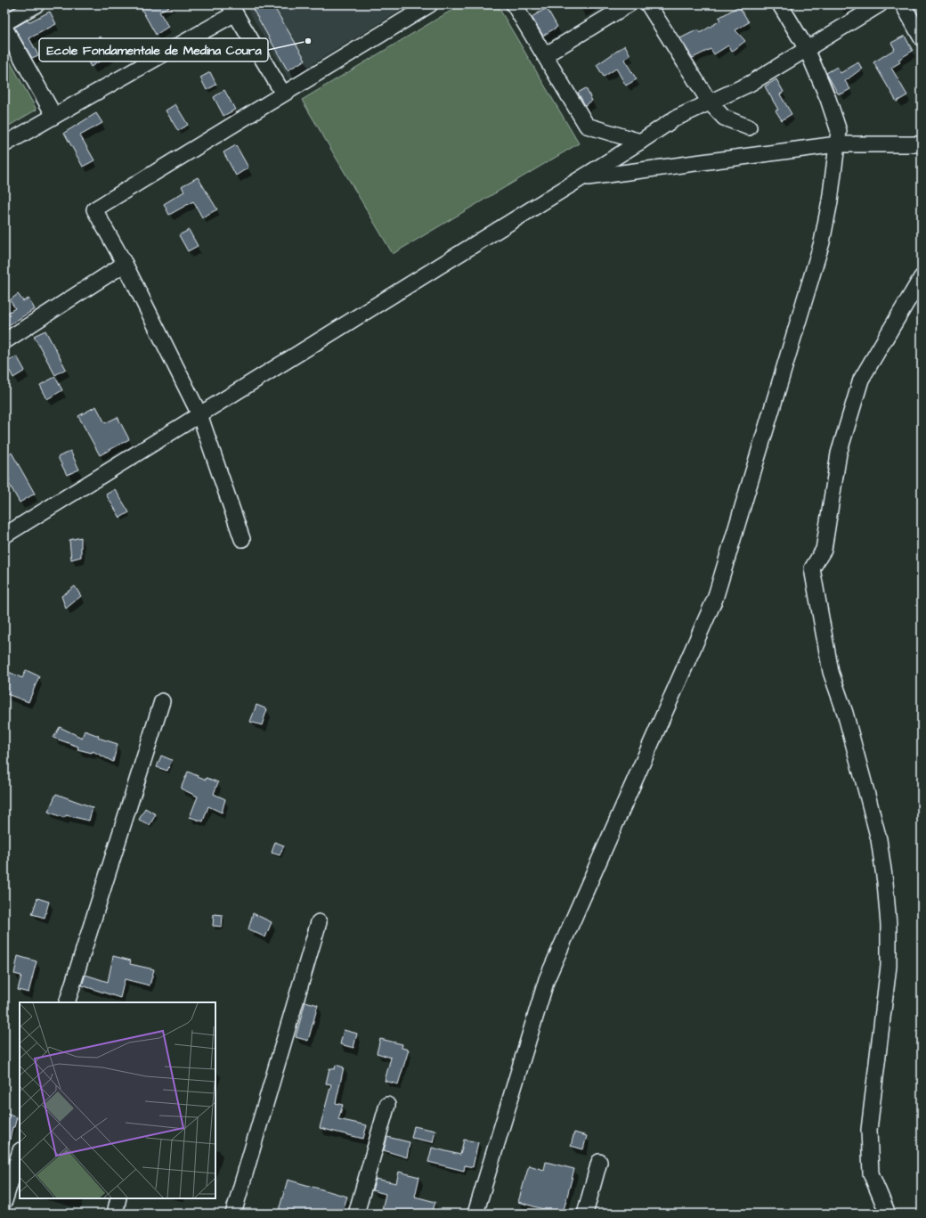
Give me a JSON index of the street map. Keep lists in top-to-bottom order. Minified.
{"places":["Ecole Fondamentale de Medina Coura"]}
